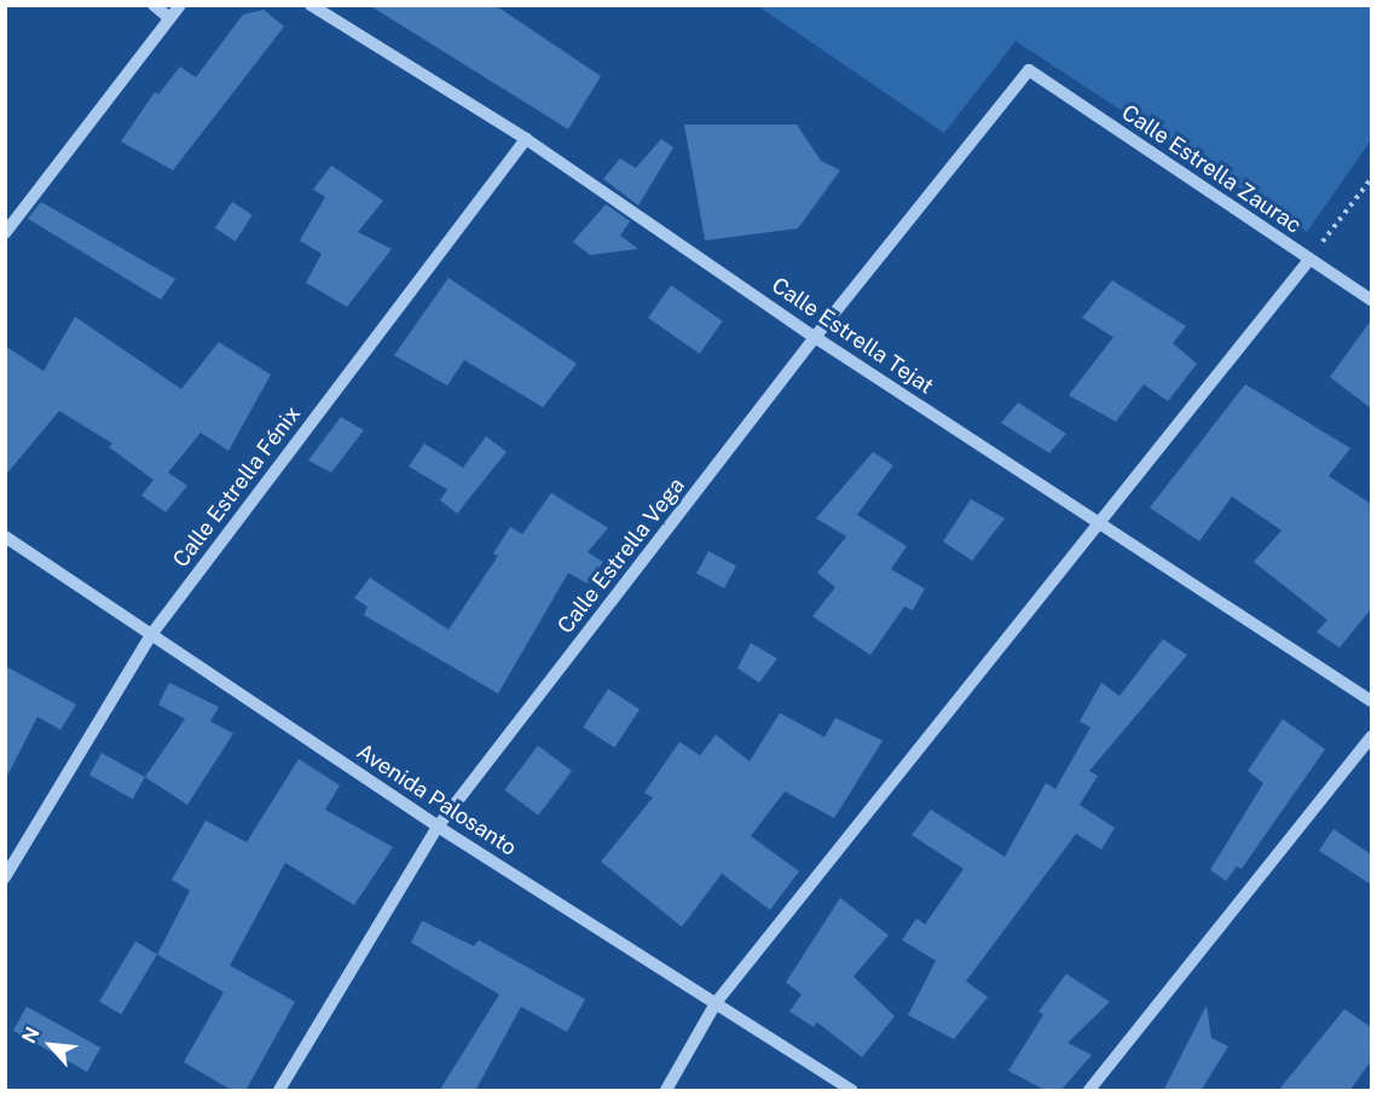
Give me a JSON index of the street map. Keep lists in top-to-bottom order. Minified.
{"streets":{"street":["Calle Estrella Zaurac","Calle Estrella Tejat","Calle Estrella Fénix","Calle Estrella Vega","Avenida Palosanto"]},"crossings":[["Calle Estrella Zaurac","Calle Estrella Vega"],["Calle Estrella Tejat","Calle Estrella Fénix"],["Calle Estrella Tejat","Calle Estrella Vega"],["Calle Estrella Fénix","Avenida Palosanto"],["Calle Estrella Vega","Avenida Palosanto"]],"north":"top left"}
